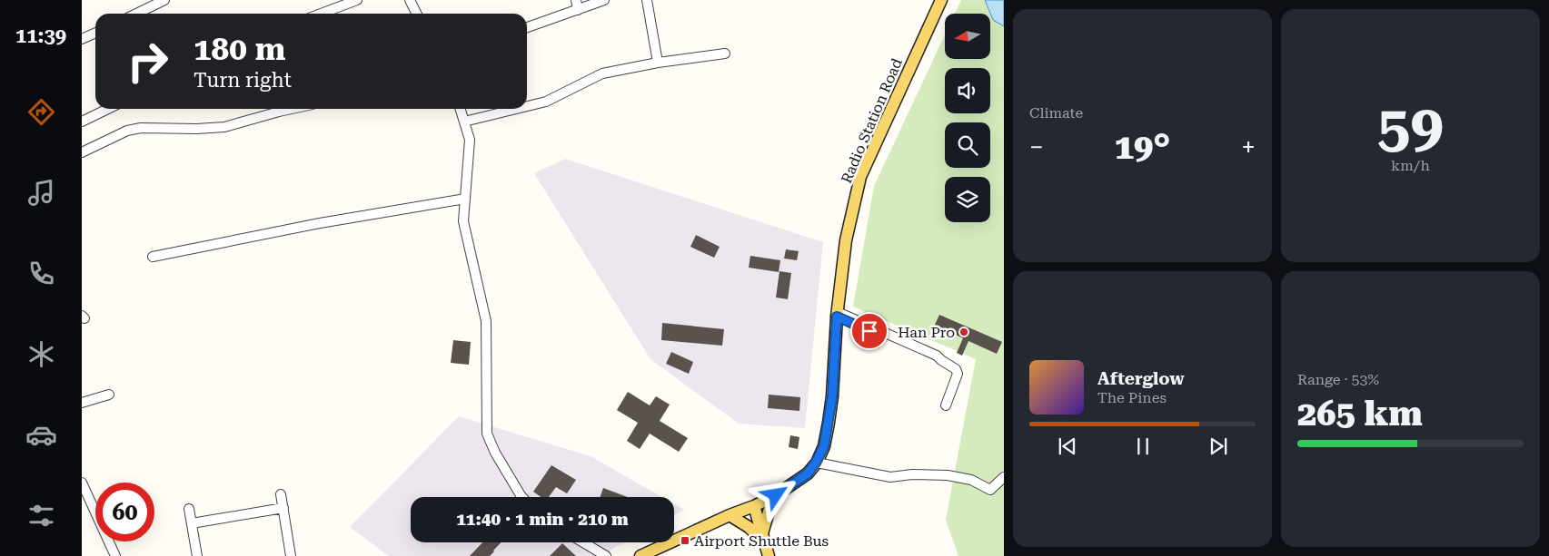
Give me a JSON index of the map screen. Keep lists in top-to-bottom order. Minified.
{"streets":{"main road":["Radio Station Road"]},"places":{"other":["Han Pro"],"transit":["Airport Shuttle Bus"]},"north":"left","page":{"tabs":"11:39","tile":["Climate",["59","km/h"],["Range · 53%","265 km"]],"turn":["180 m","Turn right"],"heat":["−","19°","+"],"song":["Afterglow","The Pines"],"limit":"60","trip":"11:40 · 1 min · 210 m"}}
